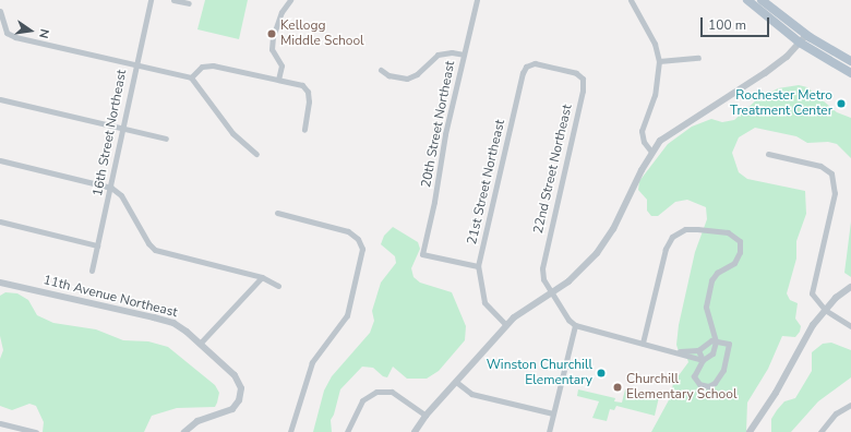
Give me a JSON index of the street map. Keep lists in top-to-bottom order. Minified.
{"streets":{"street":["20th Street Northeast","16th Street Northeast","22nd Street Northeast","21st Street Northeast","11th Avenue Northeast"]},"crossings":[["20th Street Northeast","21st Street Northeast"],["22nd Street Northeast","21st Street Northeast"]],"places":["Kellogg Middle School","Rochester Metro Treatment Center","Winston Churchill Elementary","Churchill Elementary School"],"scale_bar":"100 m","north":"right"}
